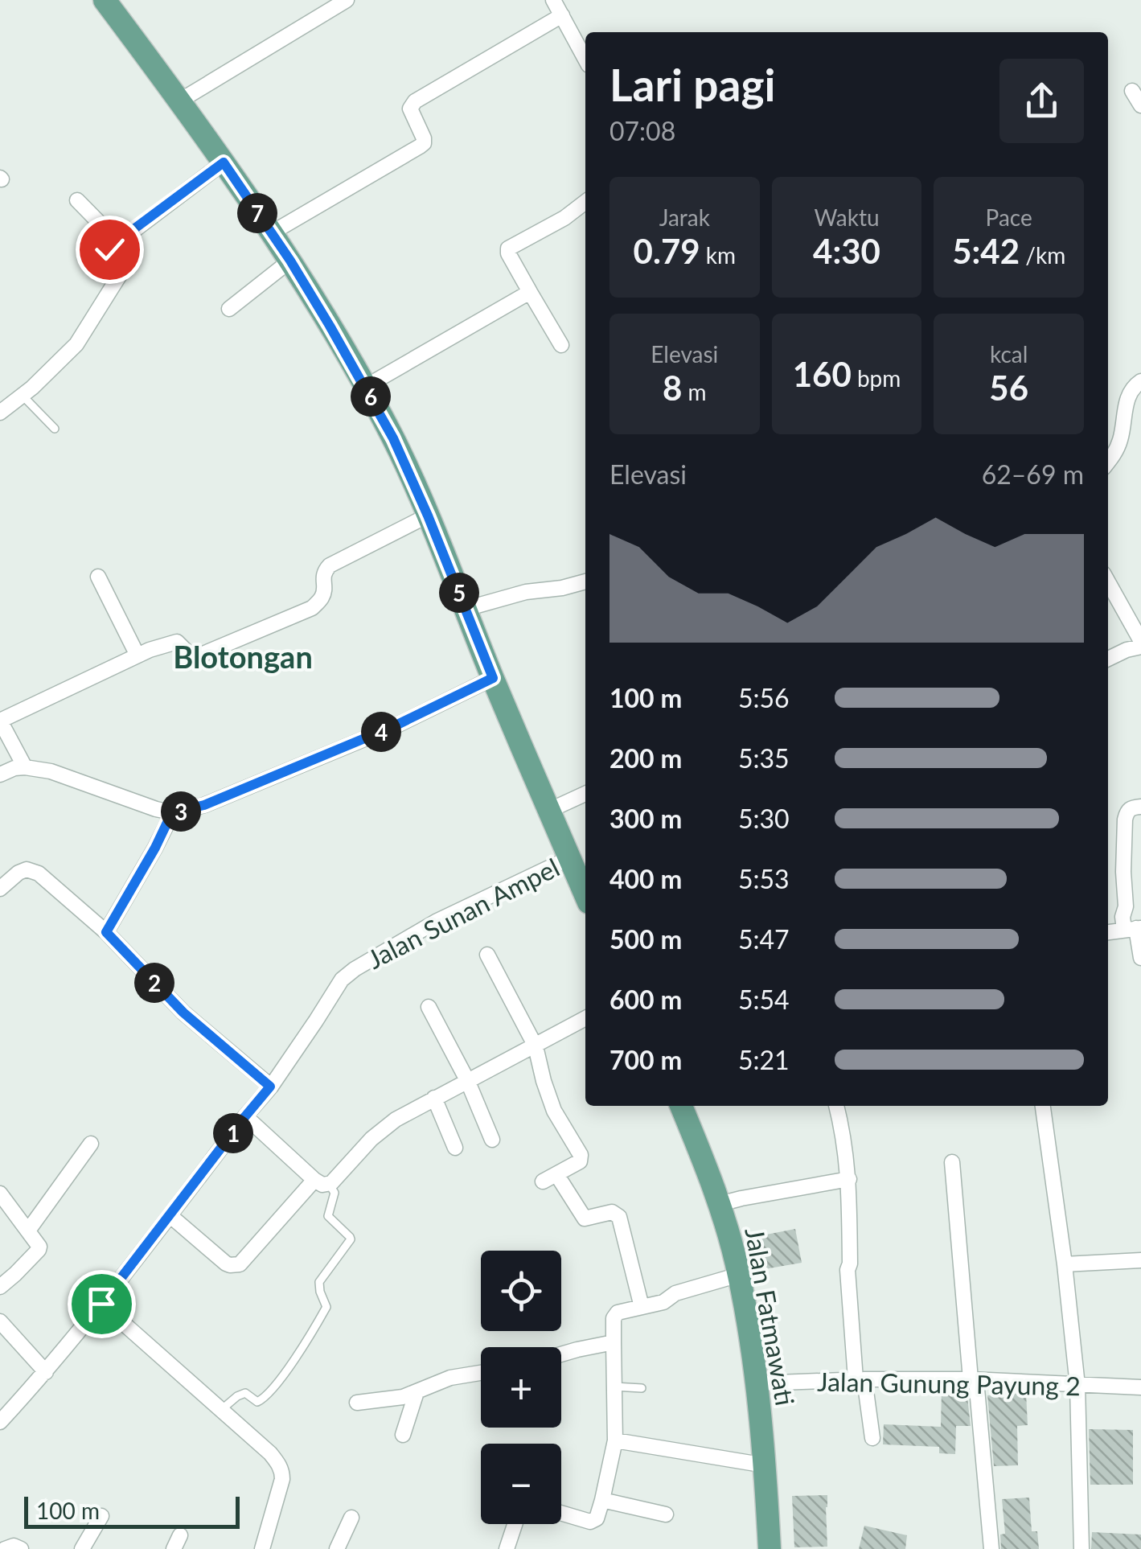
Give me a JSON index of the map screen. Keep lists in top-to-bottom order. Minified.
{"streets":{"main road":["Jalan Fatmawati"],"street":["Jalan Sunan Ampel","Jalan Gunung Payung 2"]},"crossings":[["Jalan Fatmawati","Jalan Gunung Payung 2"]],"districts":["Blotongan"],"scale_bar":"100 m","page":{"heading":["Lari pagi","07:08"],"stats":[["Jarak","0.79 km"],["Waktu","4:30"],["Pace","5:42 /km"],["Elevasi","8 m"],["160 bpm"],["kcal","56"]],"pins":["7","6","5","4","3","2","1"],"chart":["Elevasi","62–69 m"],"list":[{"name":"100 m","note":"5:56"},{"name":"200 m","note":"5:35"},{"name":"300 m","note":"5:30"},{"name":"400 m","note":"5:53"},{"name":"500 m","note":"5:47"},{"name":"600 m","note":"5:54"},{"name":"700 m","note":"5:21"}],"map_buttons":["+","−"],"scale":"100 m"}}
